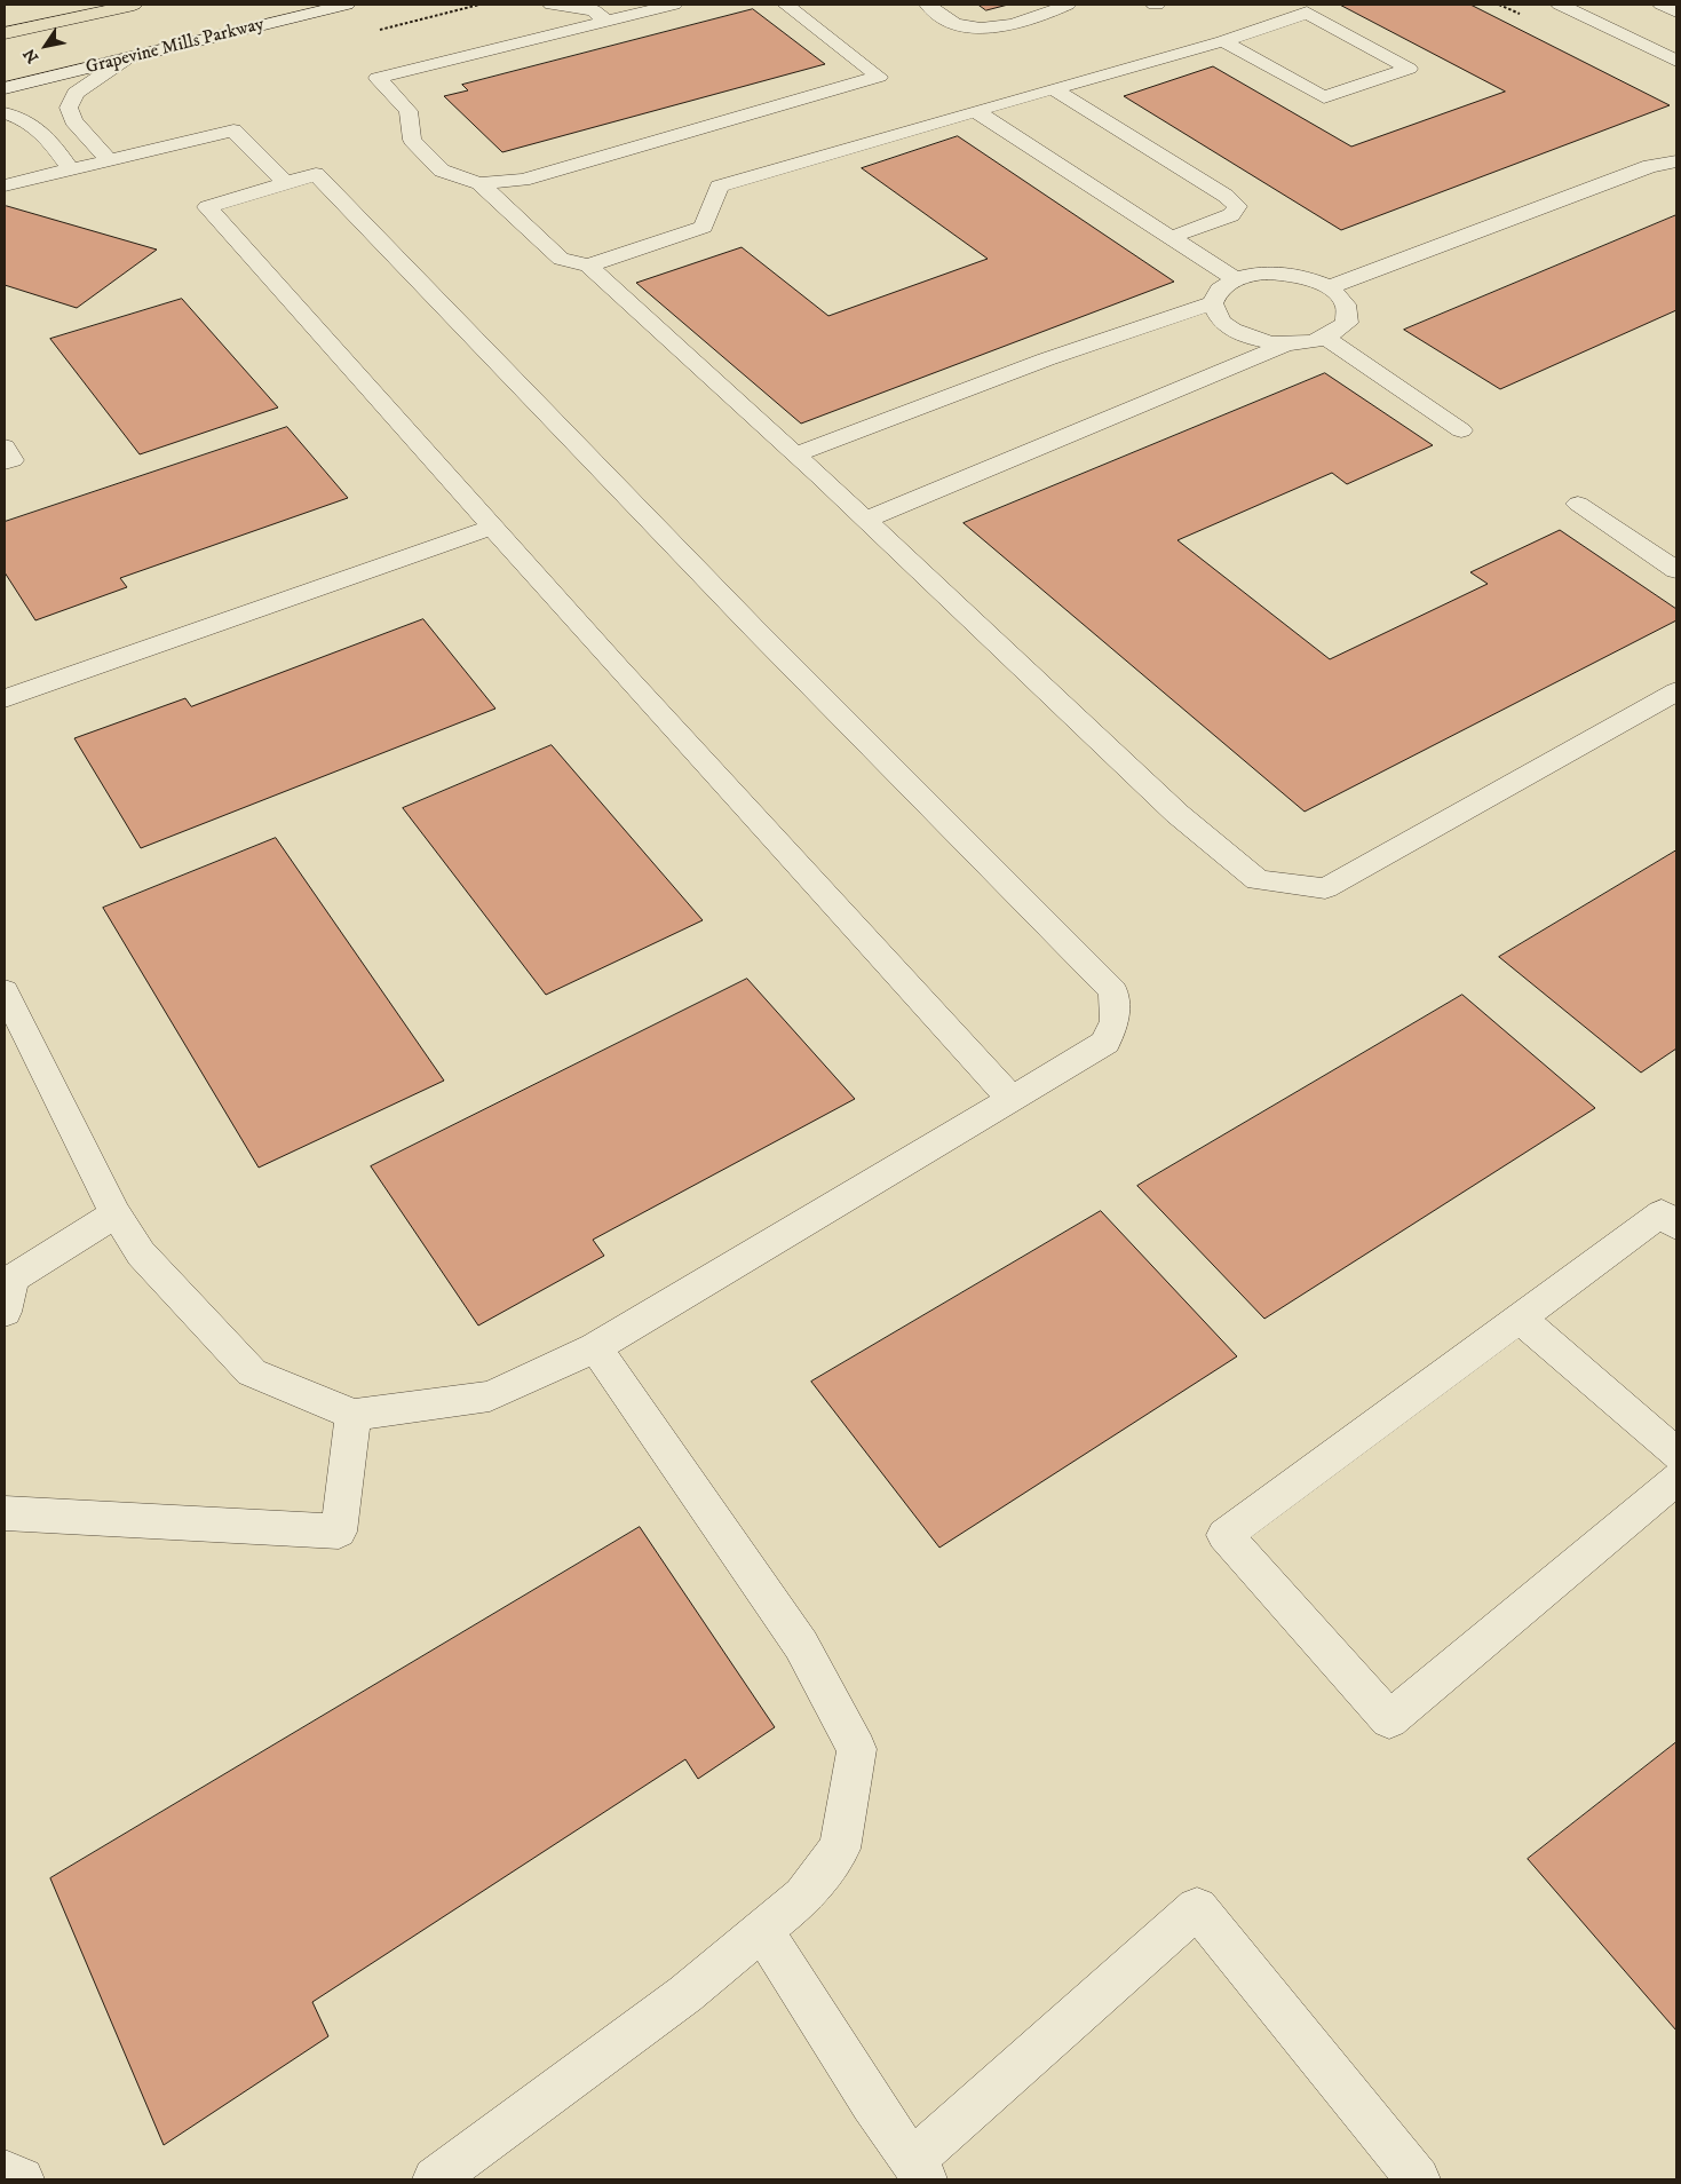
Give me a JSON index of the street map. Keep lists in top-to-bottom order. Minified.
{"streets":{"main road":["Grapevine Mills Parkway"]},"north":"bottom left"}
